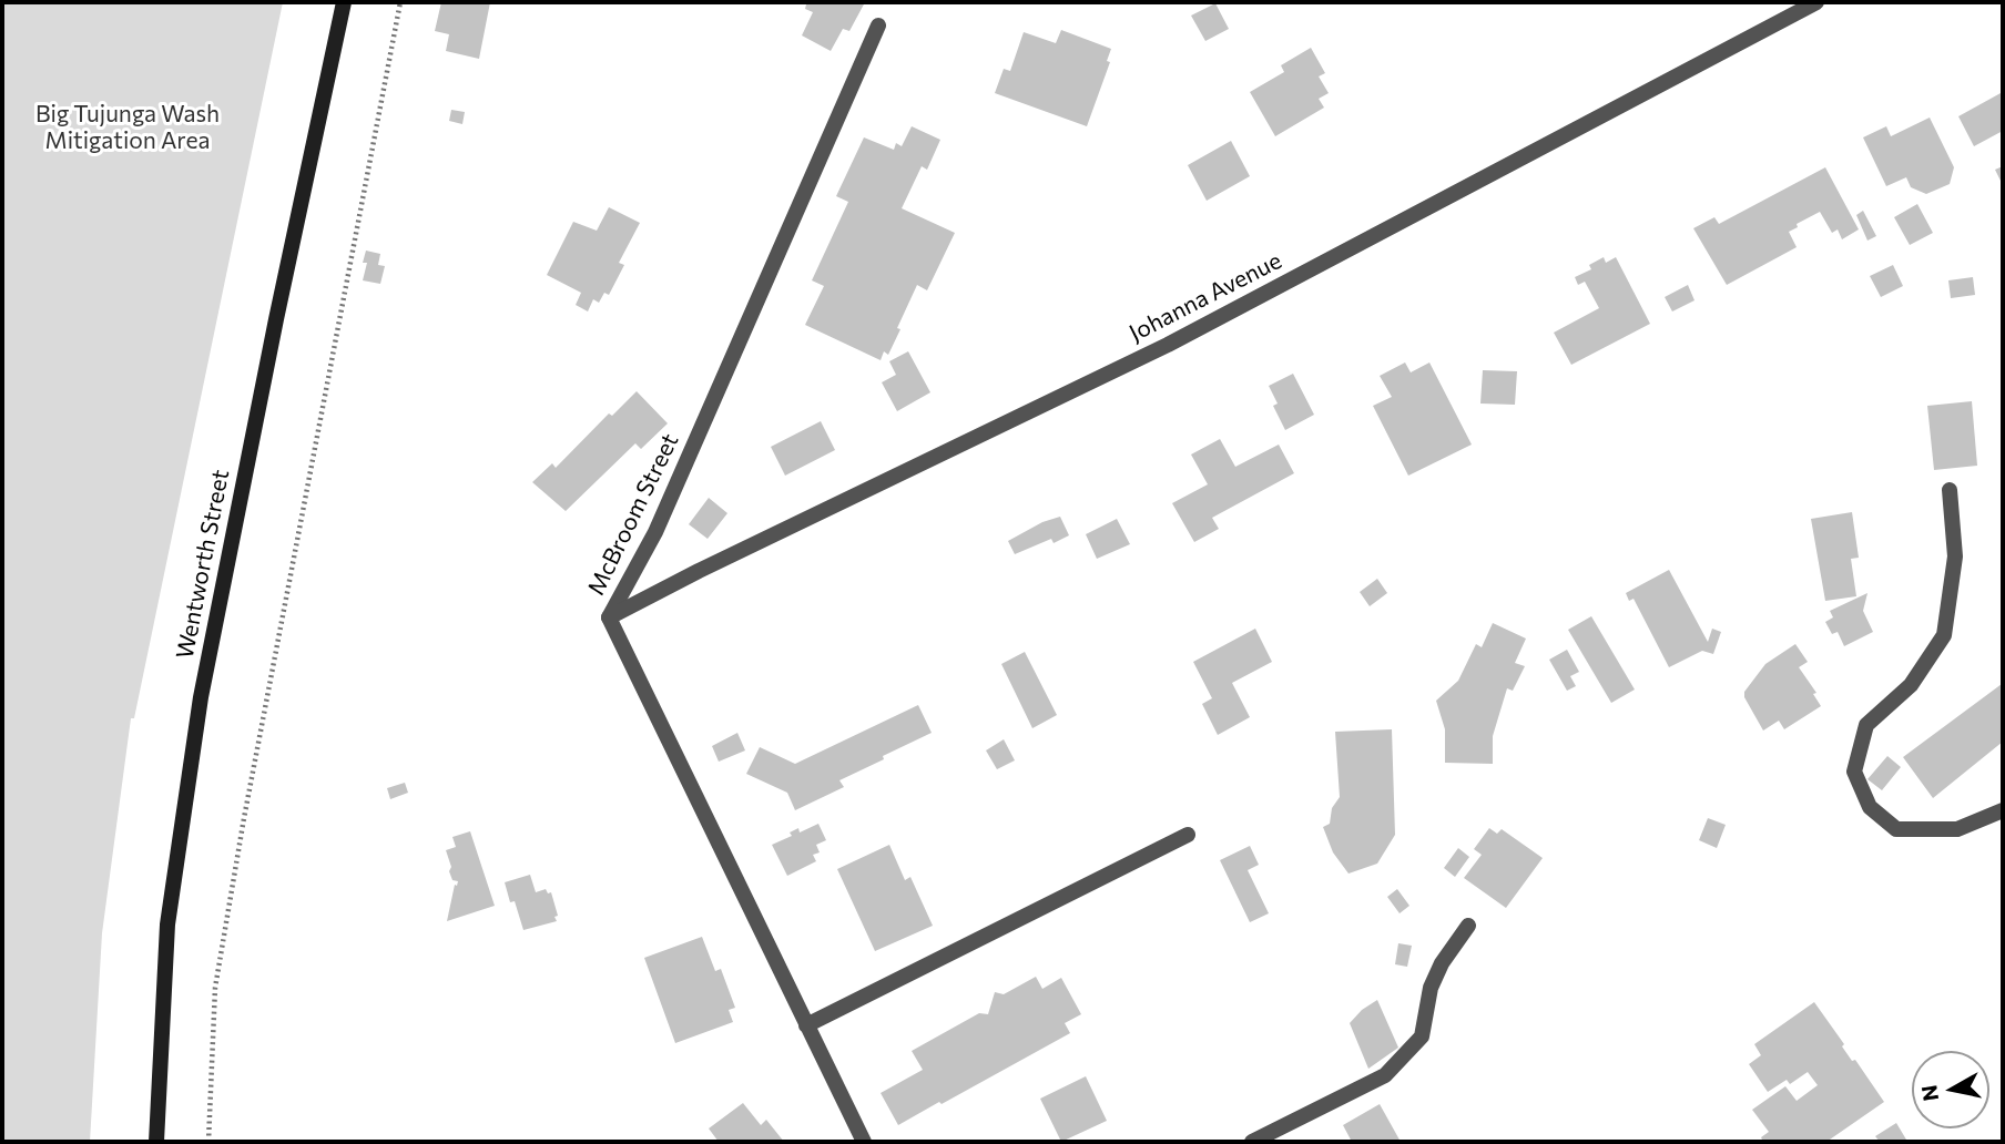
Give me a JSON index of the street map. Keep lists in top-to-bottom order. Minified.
{"streets":{"main road":["Wentworth Street"],"street":["Johanna Avenue","McBroom Street"]},"crossings":[["Johanna Avenue","McBroom Street"]],"parks":["Big Tujunga Wash Mitigation Area"],"north":"left"}
